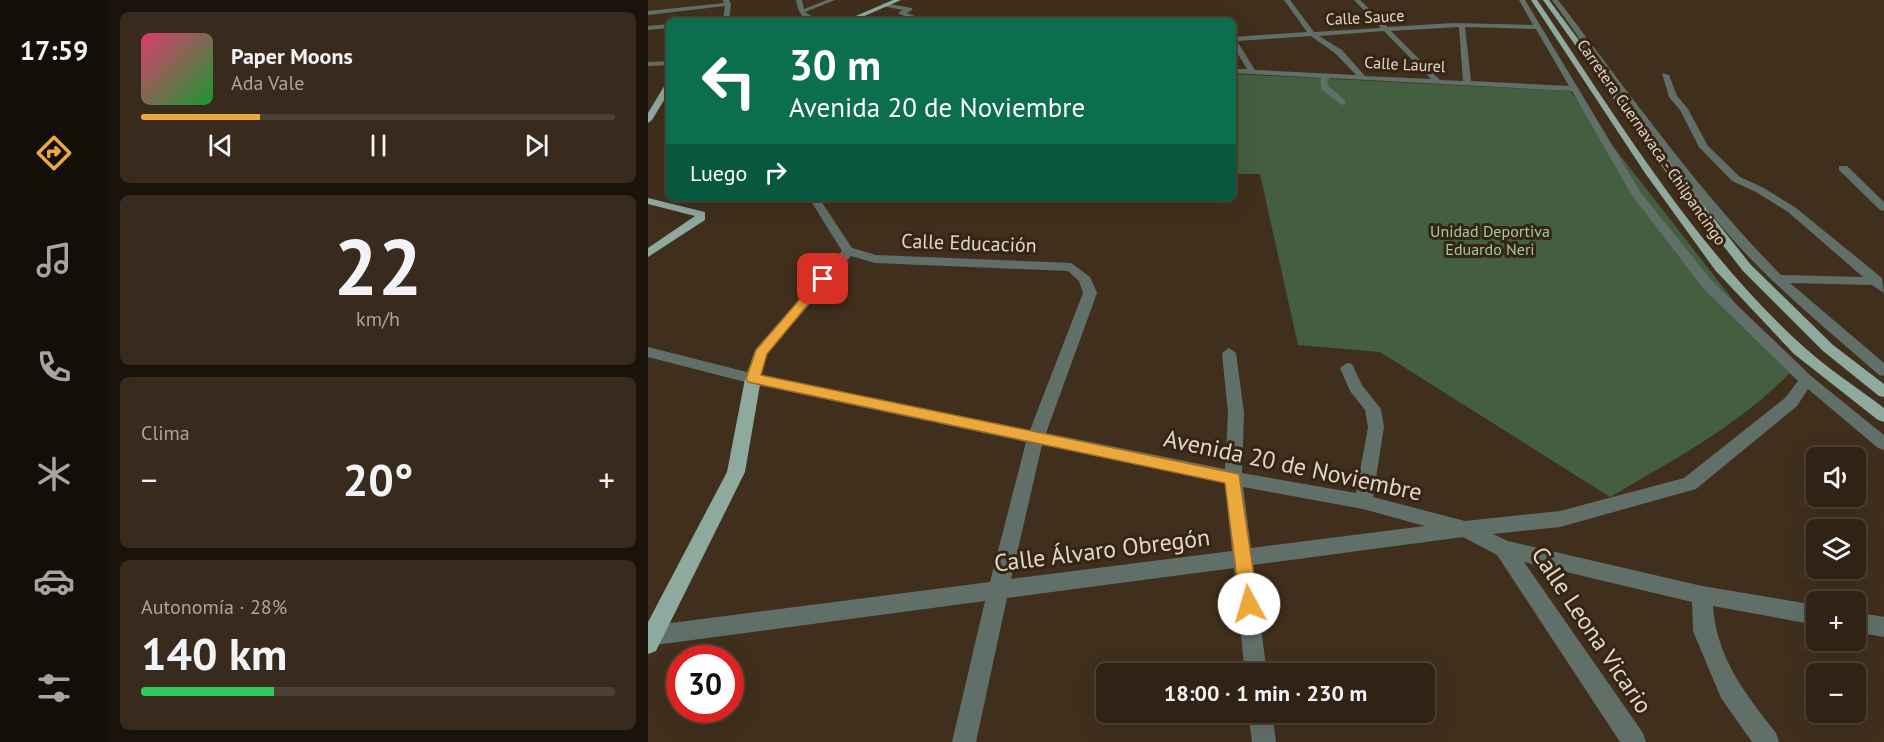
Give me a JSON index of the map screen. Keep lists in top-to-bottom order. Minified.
{"streets":{"main road":["Carretera Cuernavaca - Chilpancingo"],"street":["Calle Sauce","Calle Laurel","Calle Educación","Avenida 20 de Noviembre","Calle Álvaro Obregón","Calle Leona Vicario"]},"crossings":[["Calle Educación","Avenida 20 de Noviembre"],["Avenida 20 de Noviembre","Calle Álvaro Obregón"],["Avenida 20 de Noviembre","Calle Leona Vicario"]],"parks":["Unidad Deportiva Eduardo Neri"],"page":{"tabs":"17:59","turn":["30 m","Avenida 20 de Noviembre"],"song":["Paper Moons","Ada Vale"],"then":"Luego","tile":[["22","km/h"],"Clima",["Autonomía · 28%","140 km"]],"map_buttons":["+","−"],"heat":["−","20°","+"],"limit":"30","trip":"18:00 · 1 min · 230 m"}}
